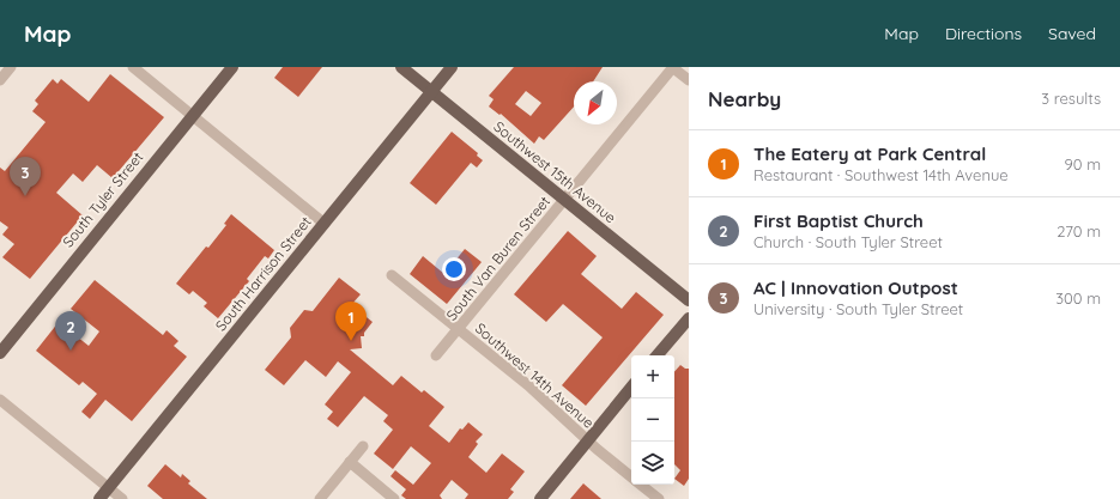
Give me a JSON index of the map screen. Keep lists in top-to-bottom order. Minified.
{"streets":{"main road":["Southwest 15th Avenue","South Tyler Street","South Harrison Street"],"street":["South Van Buren Street","Southwest 14th Avenue"]},"crossings":[["Southwest 15th Avenue","South Van Buren Street"],["Southwest 15th Avenue","South Harrison Street"],["South Van Buren Street","Southwest 14th Avenue"]],"north":"bottom left","page":{"header":"Map","nav":["Map","Directions","Saved"],"heading":["Nearby","3 results"],"list":[{"mark":"1","name":"The Eatery at Park Central","note":"Restaurant · Southwest 14th Avenue","value":"90 m"},{"mark":"2","name":"First Baptist Church","note":"Church · South Tyler Street","value":"270 m"},{"mark":"3","name":"AC | Innovation Outpost","note":"University · South Tyler Street","value":"300 m"}],"pins":["3","1","2"],"map_buttons":["+","−"]}}
